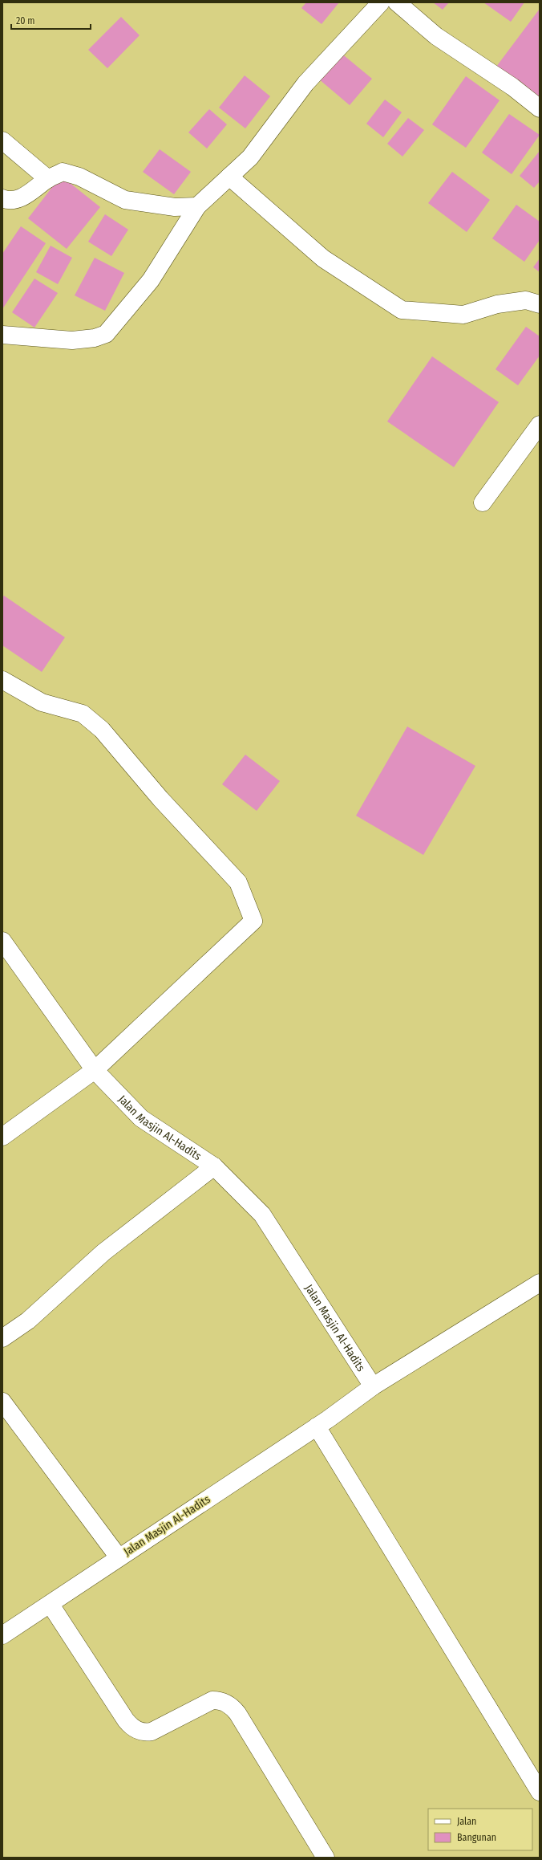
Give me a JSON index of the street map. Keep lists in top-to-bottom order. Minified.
{"streets":{"street":["Jalan Masjin Al-Hadits"]},"legend":["Jalan","Bangunan"],"scale_bar":"20 m"}
